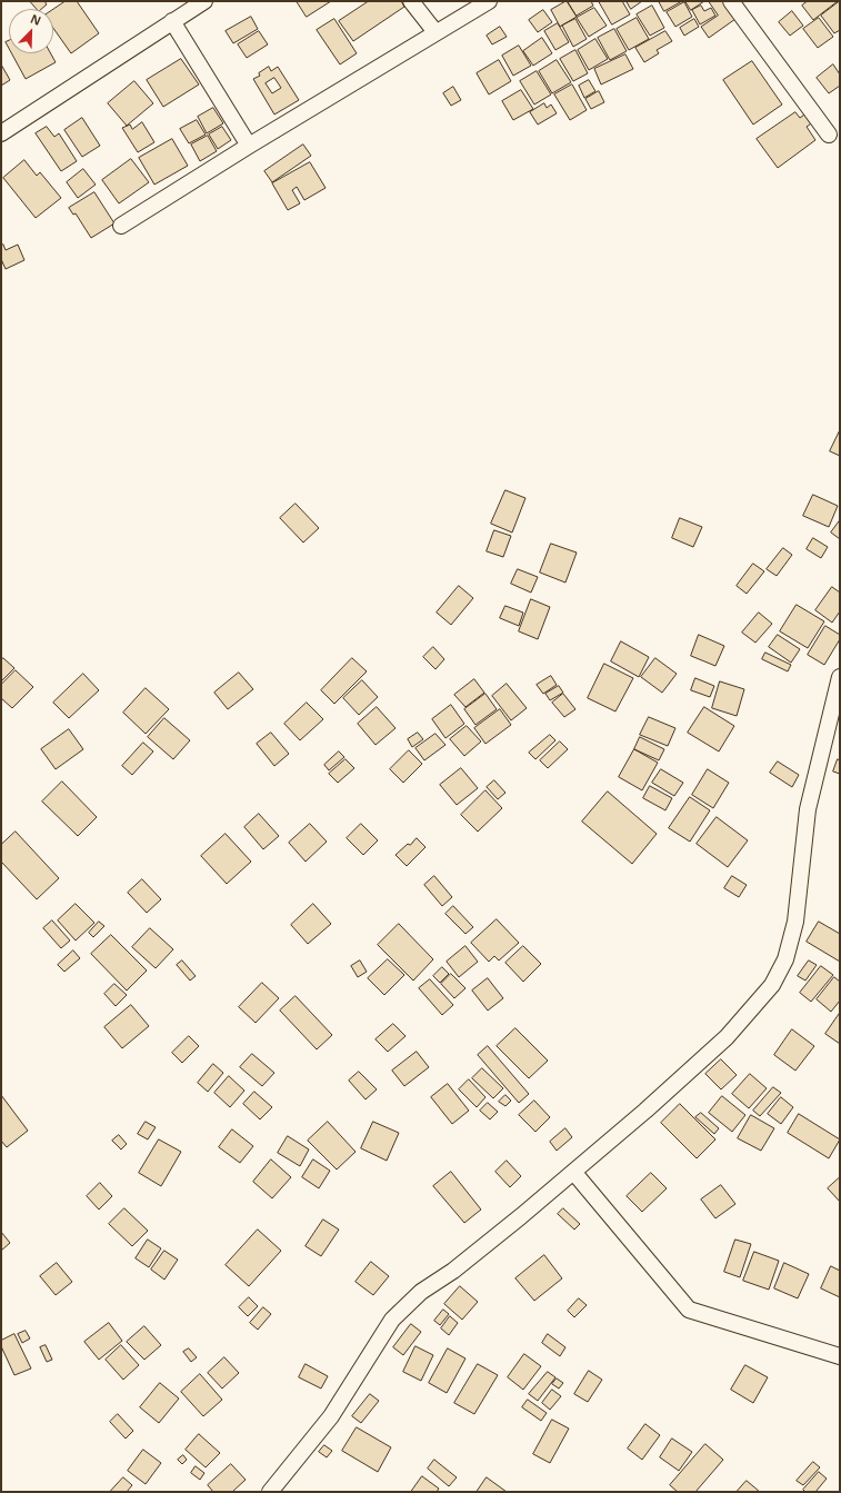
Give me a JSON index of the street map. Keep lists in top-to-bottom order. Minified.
{"north":"top right"}
